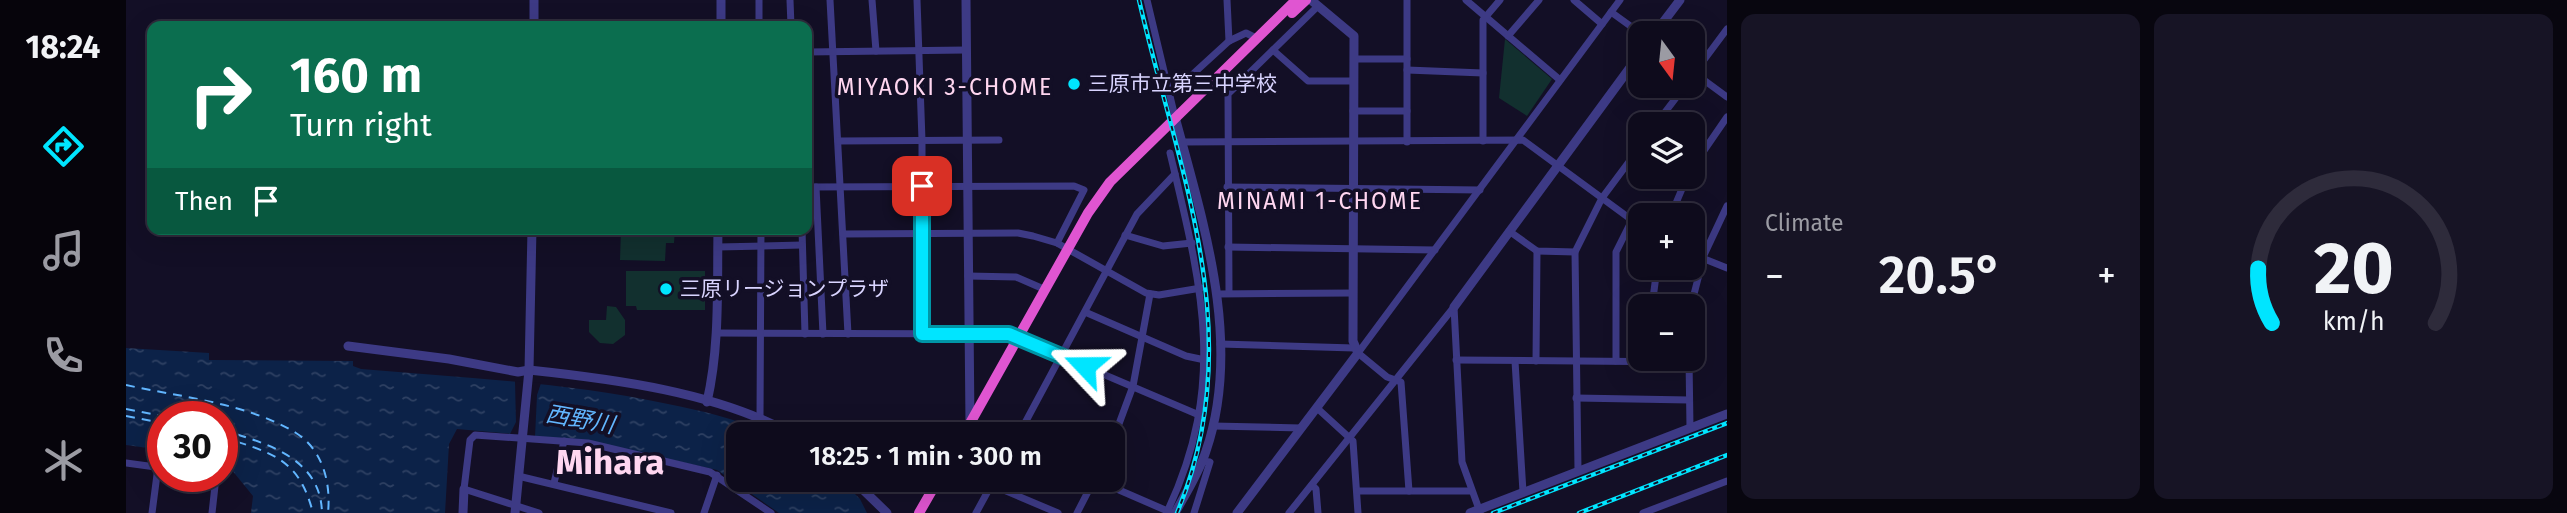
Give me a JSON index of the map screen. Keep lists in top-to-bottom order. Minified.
{"districts":["MIYAOKI 3-CHOME","MINAMI 1-CHOME","Mihara"],"water":["西野川"],"places":["三原市立第三中学校","三原リージョンプラザ"],"north":"bottom","page":{"tabs":"18:24","tile":"Climate","map_buttons":["+","−"],"turn":["160 m","Turn right"],"then":"Then","heat":["−","20.5°","+"],"limit":"30","trip":"18:25 · 1 min · 300 m","gauge":["20","km/h"]}}
